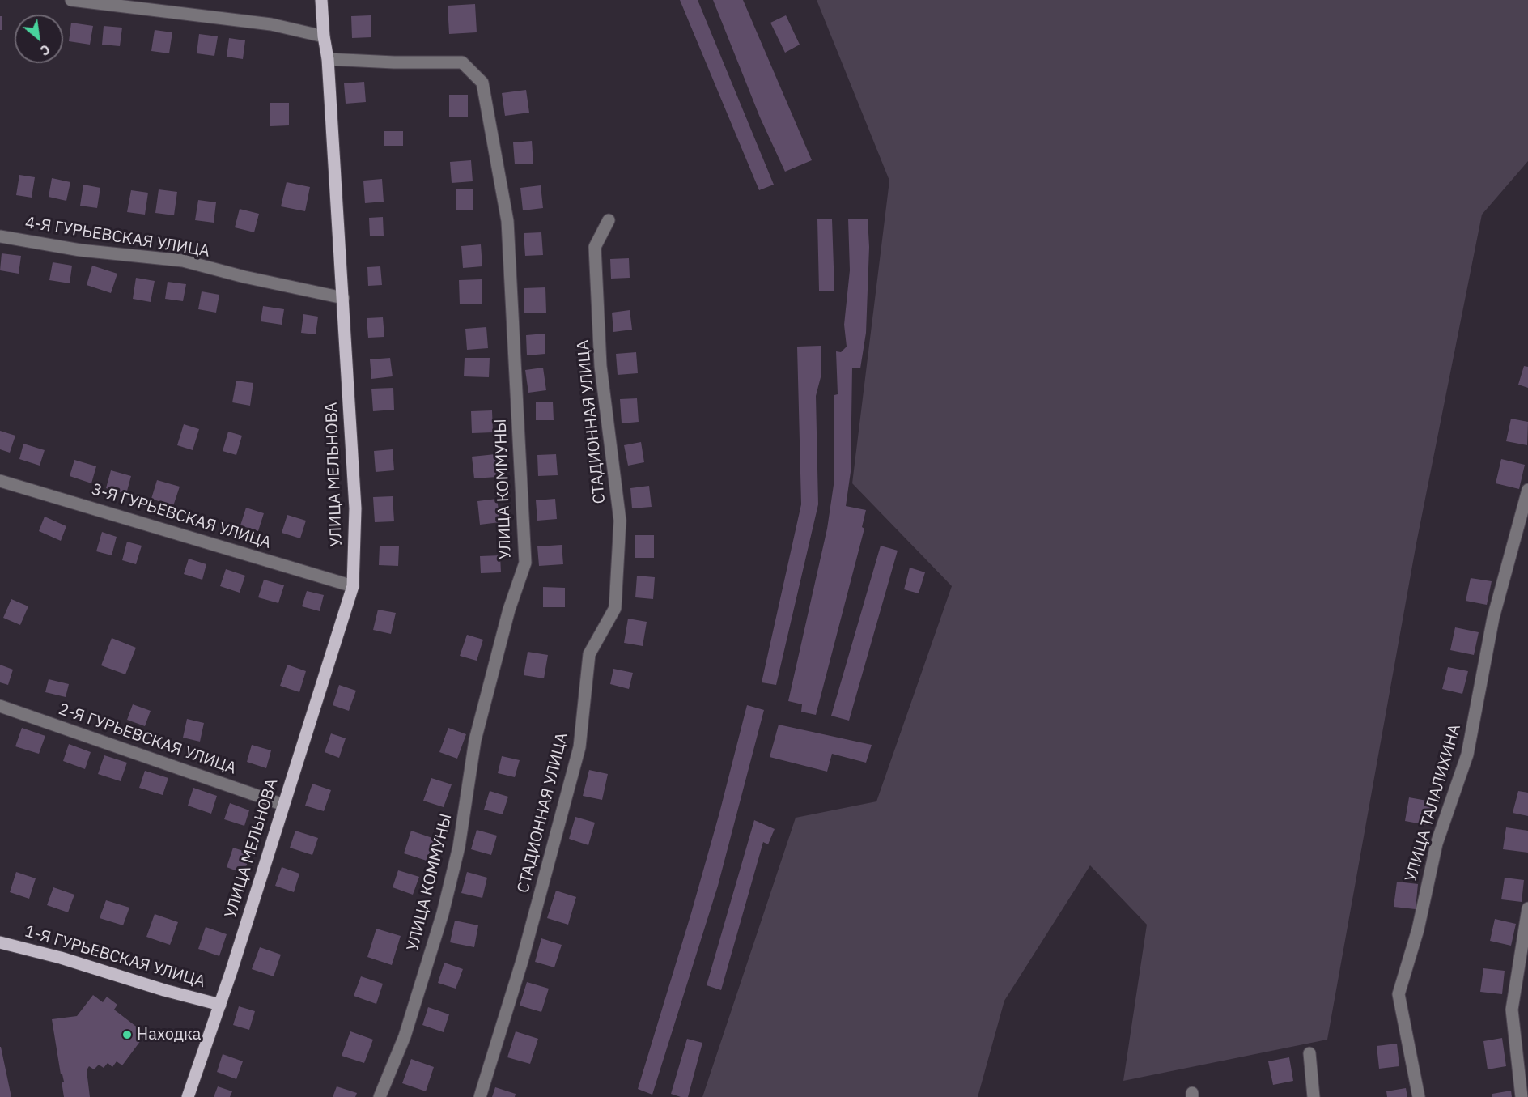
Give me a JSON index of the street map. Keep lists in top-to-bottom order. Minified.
{"streets":{"main road":["УЛИЦА МЕЛЬНОВА","1-Я ГУРЬЕВСКАЯ УЛИЦА"],"street":["4-Я ГУРЬЕВСКАЯ УЛИЦА","СТАДИОННАЯ УЛИЦА","УЛИЦА КОММУНЫ","3-Я ГУРЬЕВСКАЯ УЛИЦА","2-Я ГУРЬЕВСКАЯ УЛИЦА","УЛИЦА ТАЛАЛИХИНА"]},"crossings":[["4-Я ГУРЬЕВСКАЯ УЛИЦА","УЛИЦА МЕЛЬНОВА"],["УЛИЦА МЕЛЬНОВА","УЛИЦА КОММУНЫ"],["УЛИЦА МЕЛЬНОВА","3-Я ГУРЬЕВСКАЯ УЛИЦА"],["УЛИЦА МЕЛЬНОВА","2-Я ГУРЬЕВСКАЯ УЛИЦА"],["УЛИЦА МЕЛЬНОВА","1-Я ГУРЬЕВСКАЯ УЛИЦА"]],"places":["Находка"],"north":"bottom right"}
